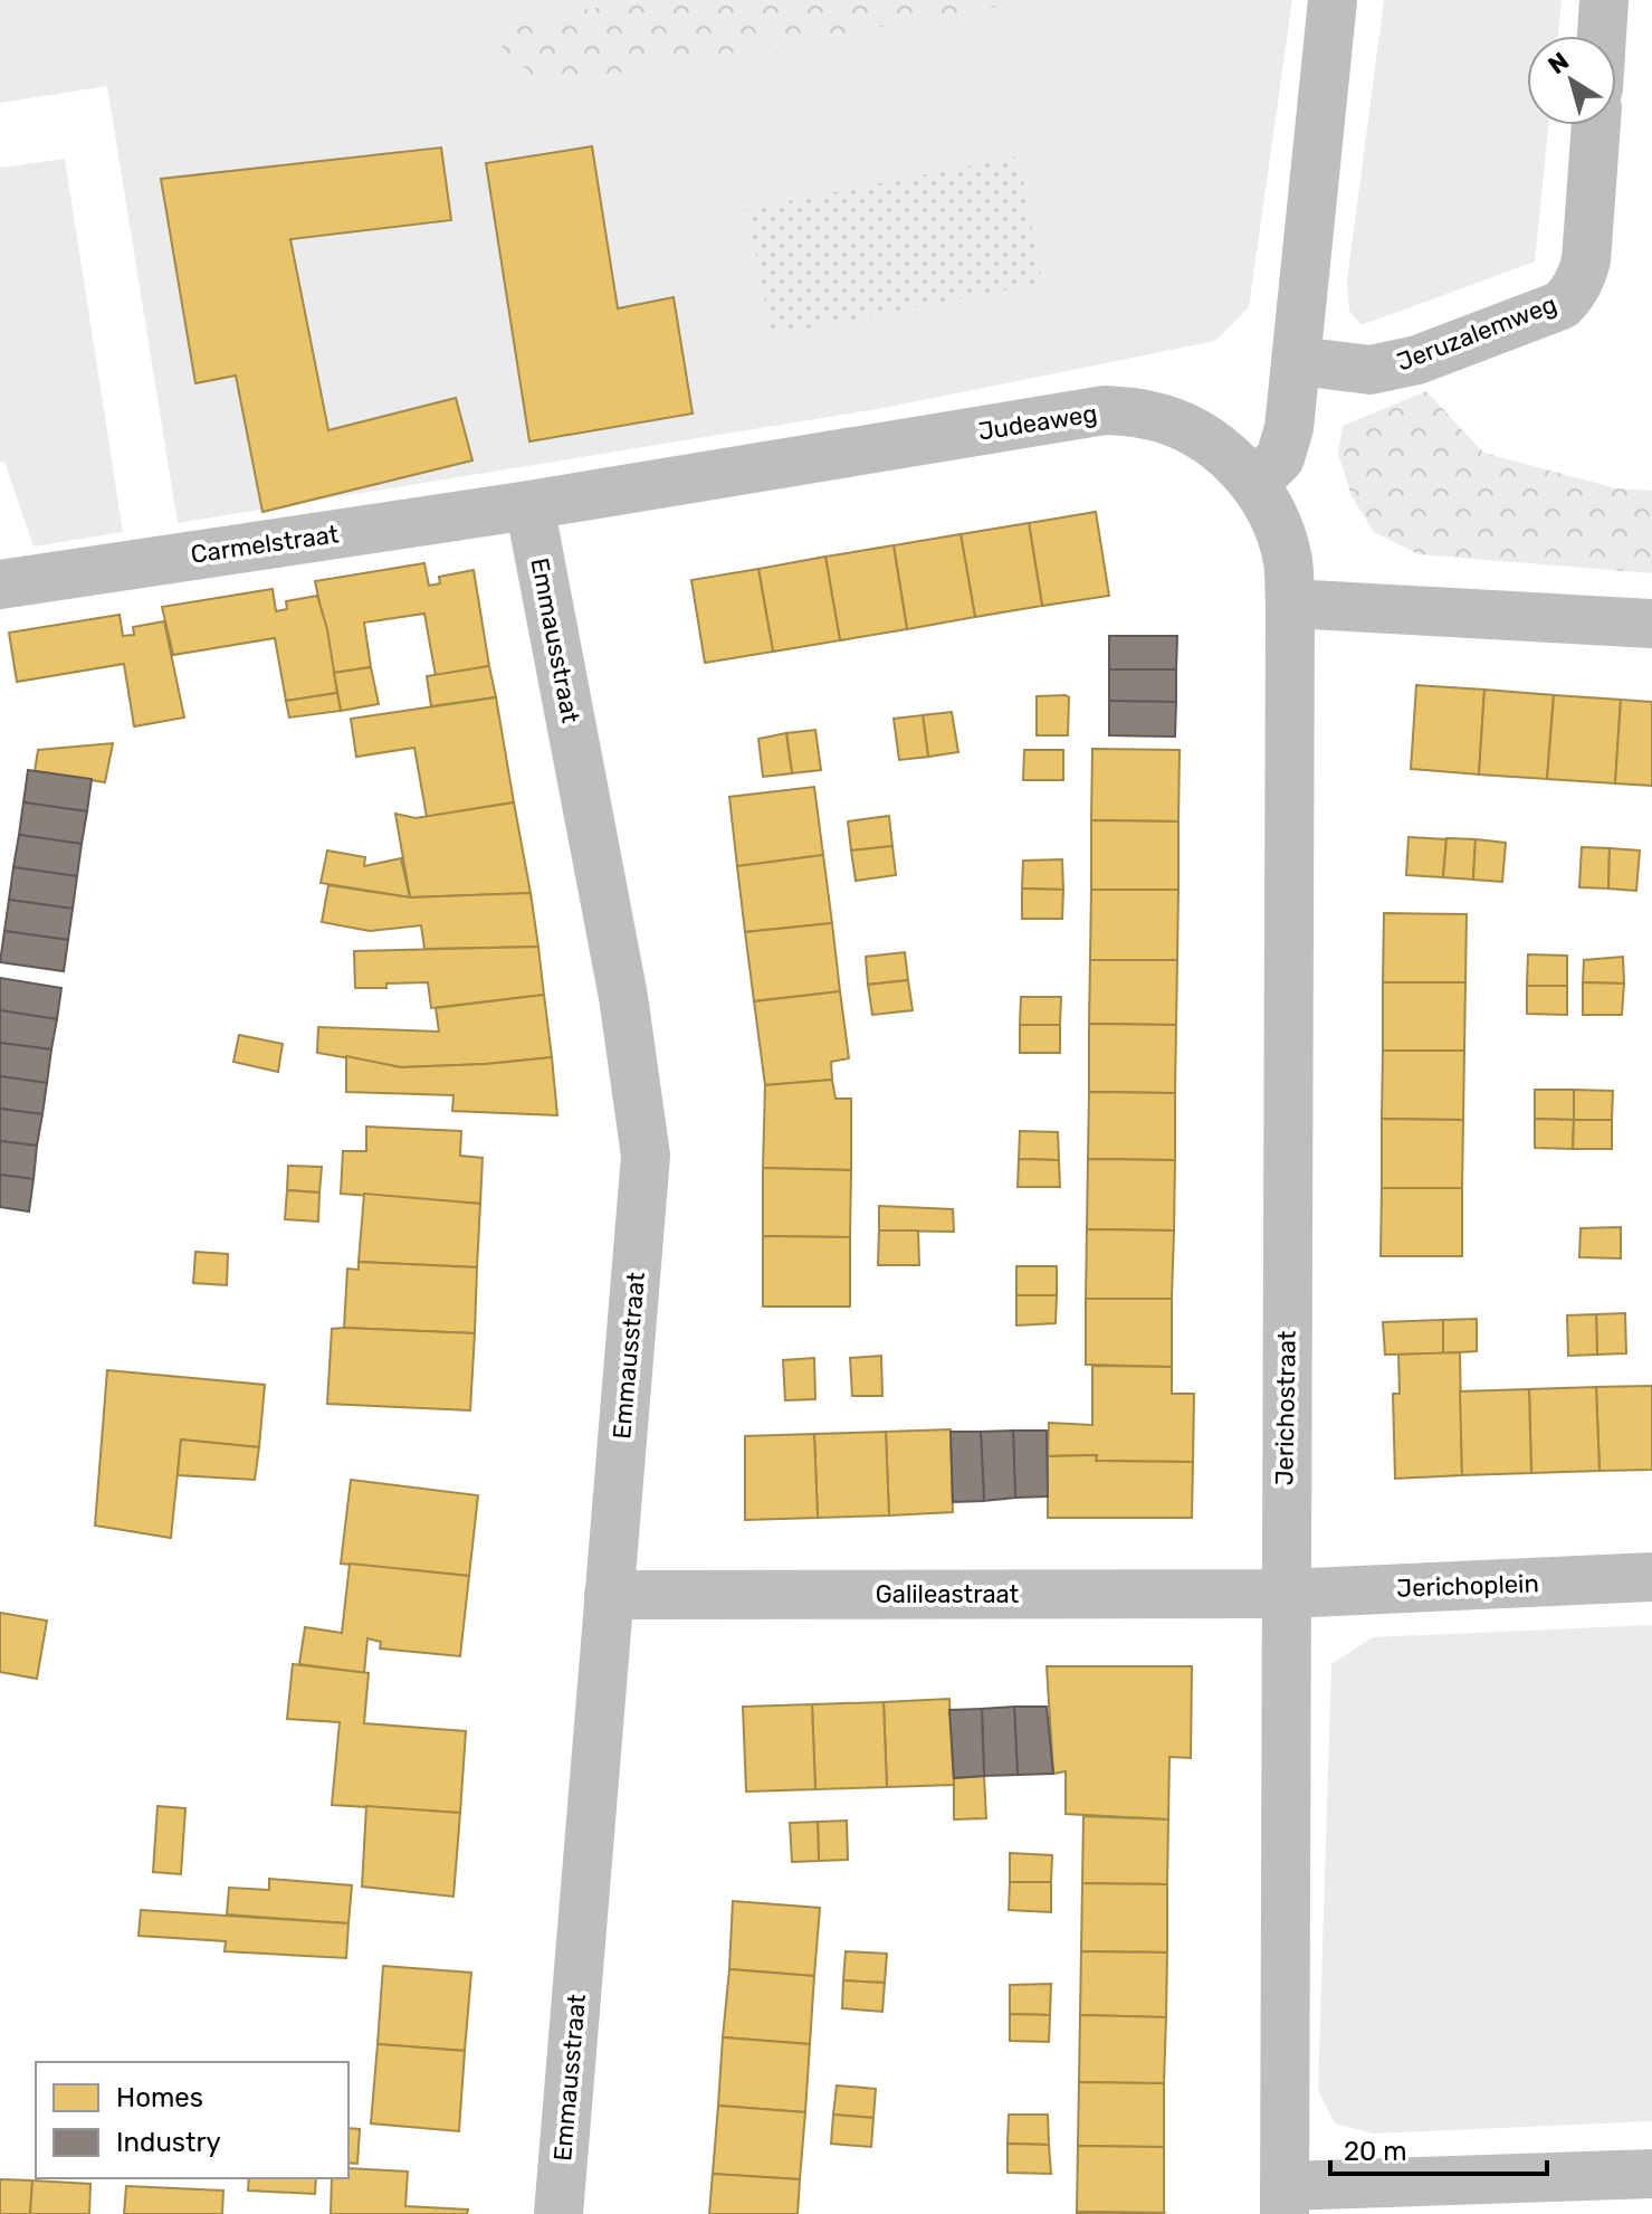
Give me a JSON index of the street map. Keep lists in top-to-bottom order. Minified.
{"streets":{"street":["Jeruzalemweg","Judeaweg","Carmelstraat","Emmausstraat","Jerichostraat","Jerichoplein","Galileastraat"]},"crossings":[["Judeaweg","Carmelstraat"],["Judeaweg","Emmausstraat"],["Judeaweg","Jerichostraat"],["Carmelstraat","Emmausstraat"],["Emmausstraat","Galileastraat"],["Jerichostraat","Jerichoplein"],["Jerichostraat","Galileastraat"],["Jerichoplein","Galileastraat"]],"legend":["Homes","Industry"],"scale_bar":"20 m","north":"top left"}
